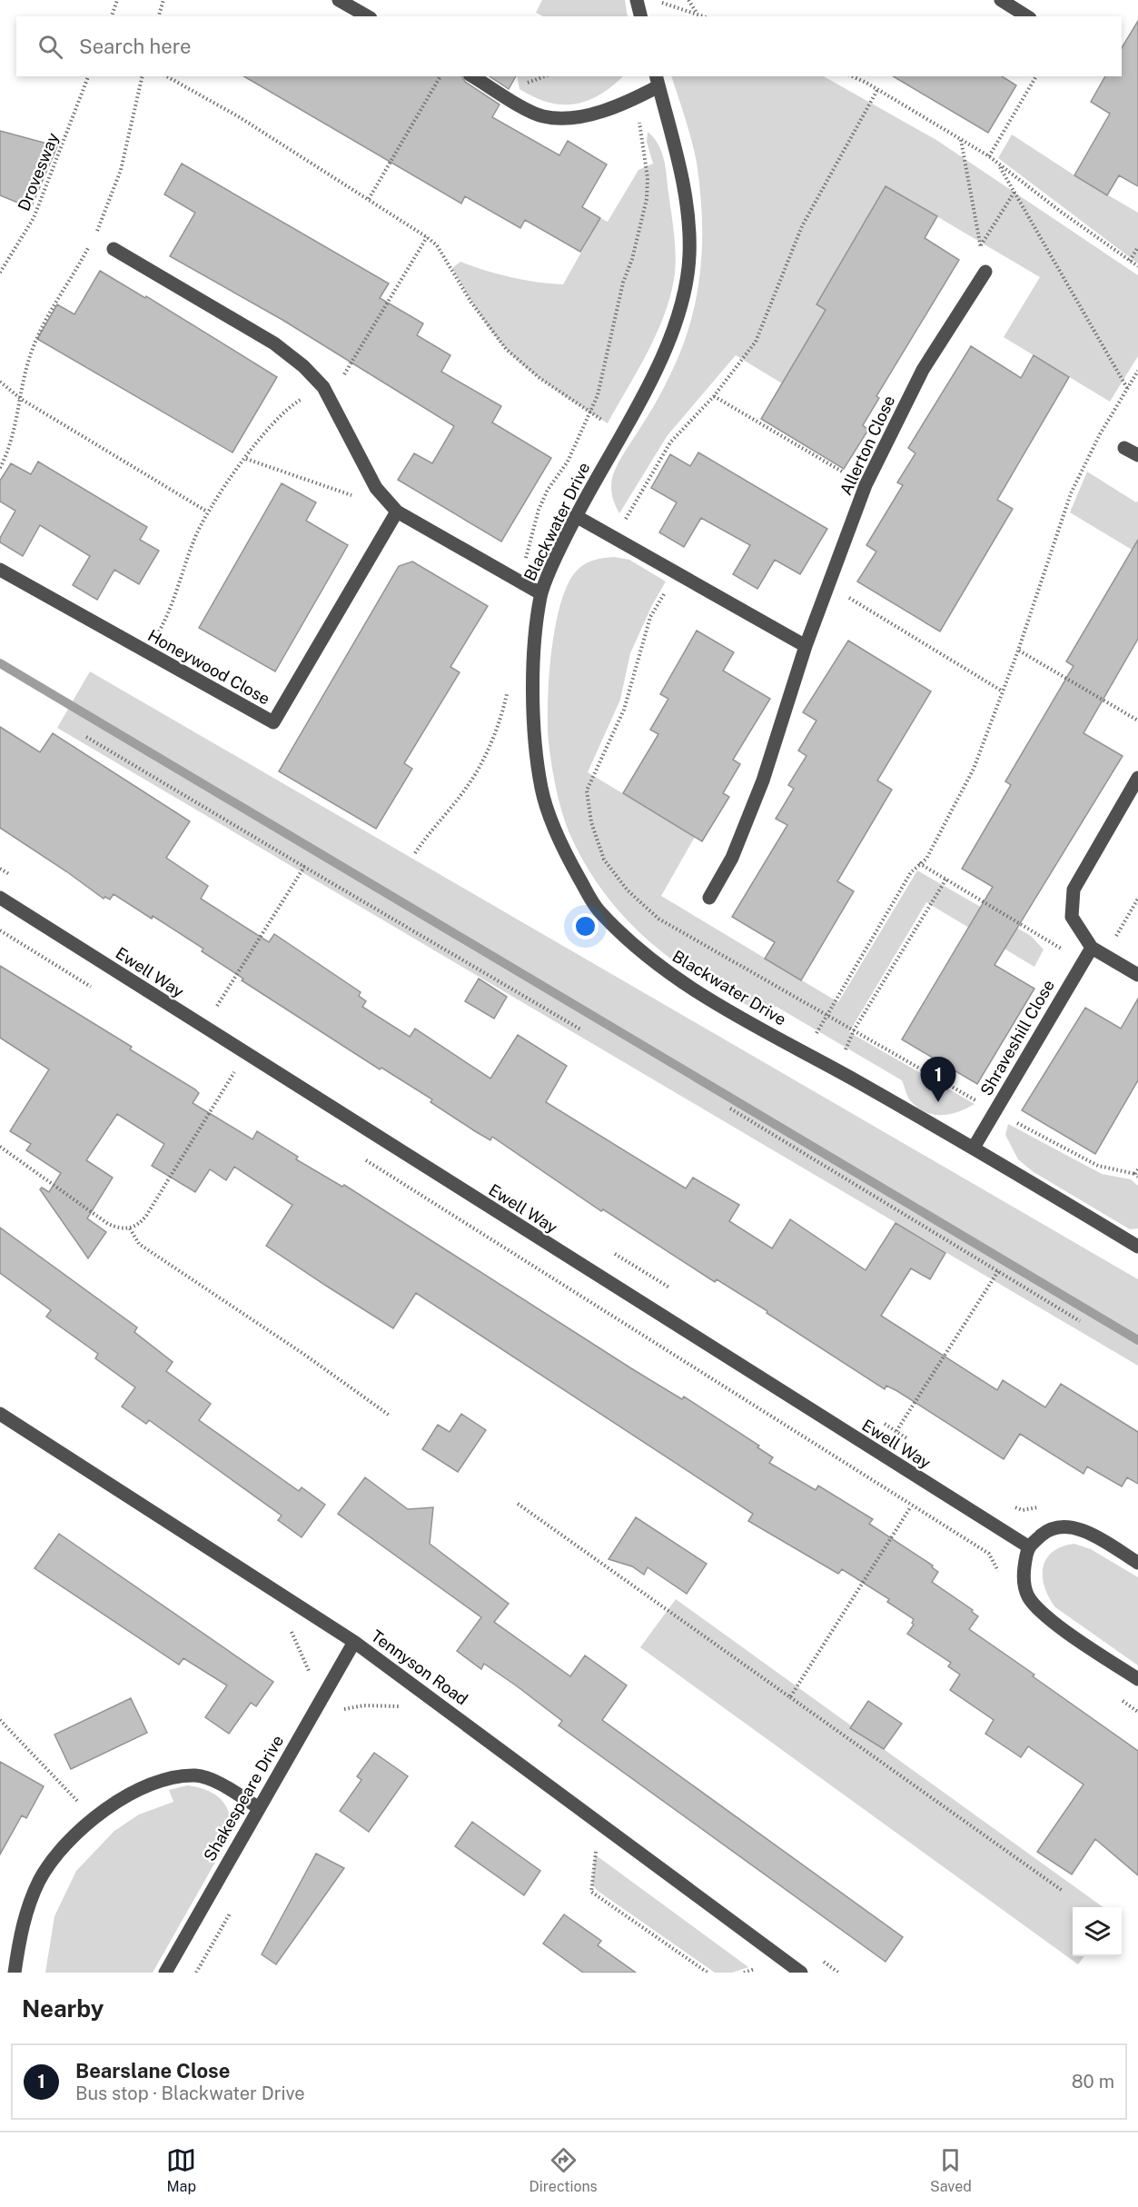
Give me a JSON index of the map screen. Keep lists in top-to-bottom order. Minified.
{"streets":{"street":["Allerton Close","Blackwater Drive","Honeywood Close","Ewell Way","Shraveshill Close","Tennyson Road","Shakespeare Drive"],"path":["Drovesway"]},"crossings":[["Blackwater Drive","Shraveshill Close"],["Tennyson Road","Shakespeare Drive"]],"page":{"search":"Search here","pins":"1","heading":"Nearby","list":[{"mark":"1","name":"Bearslane Close","note":"Bus stop · Blackwater Drive","value":"80 m"}],"nav":["Map","Directions","Saved"]}}
